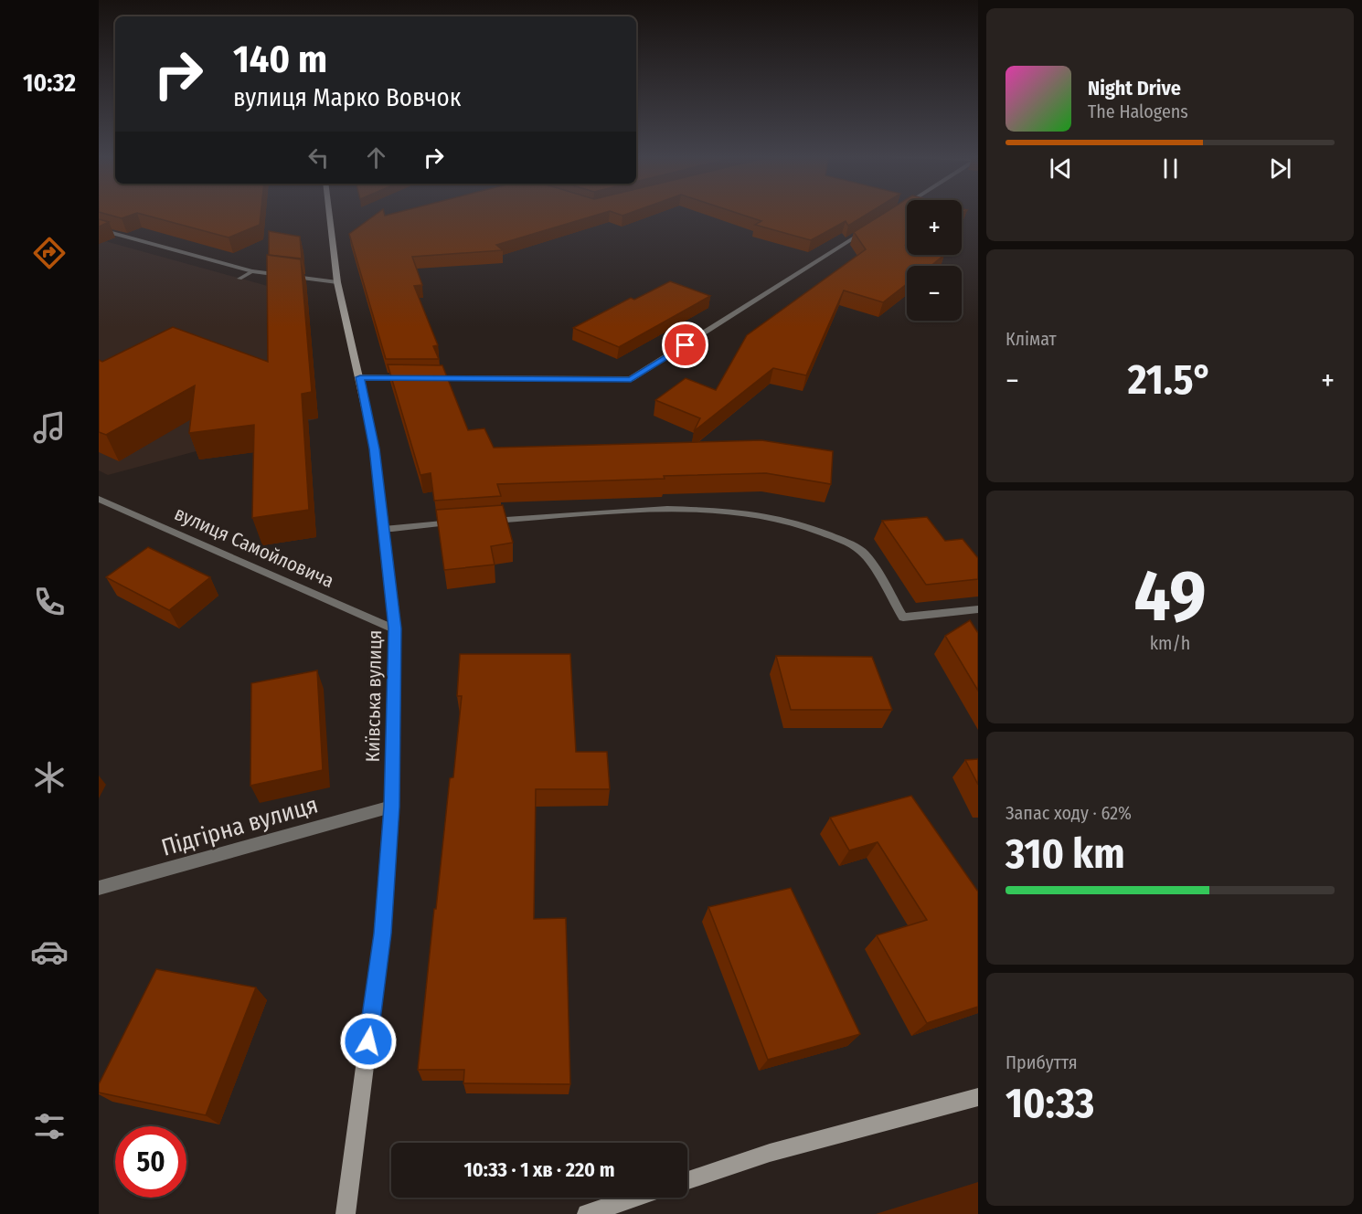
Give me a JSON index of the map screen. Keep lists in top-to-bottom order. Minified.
{"streets":{"main road":["Київська вулиця"],"street":["вулиця Самойловича","Підгірна вулиця"]},"crossings":[["вулиця Самойловича","Київська вулиця"],["Київська вулиця","Підгірна вулиця"]],"page":{"tabs":"10:32","turn":["140 m","вулиця Марко Вовчок"],"song":["Night Drive","The Halogens"],"map_buttons":["+","−"],"tile":["Клімат",["49","km/h"],["Запас ходу · 62%","310 km"],["Прибуття","10:33"]],"heat":["−","21.5°","+"],"limit":"50","trip":"10:33 · 1 хв · 220 m"}}
